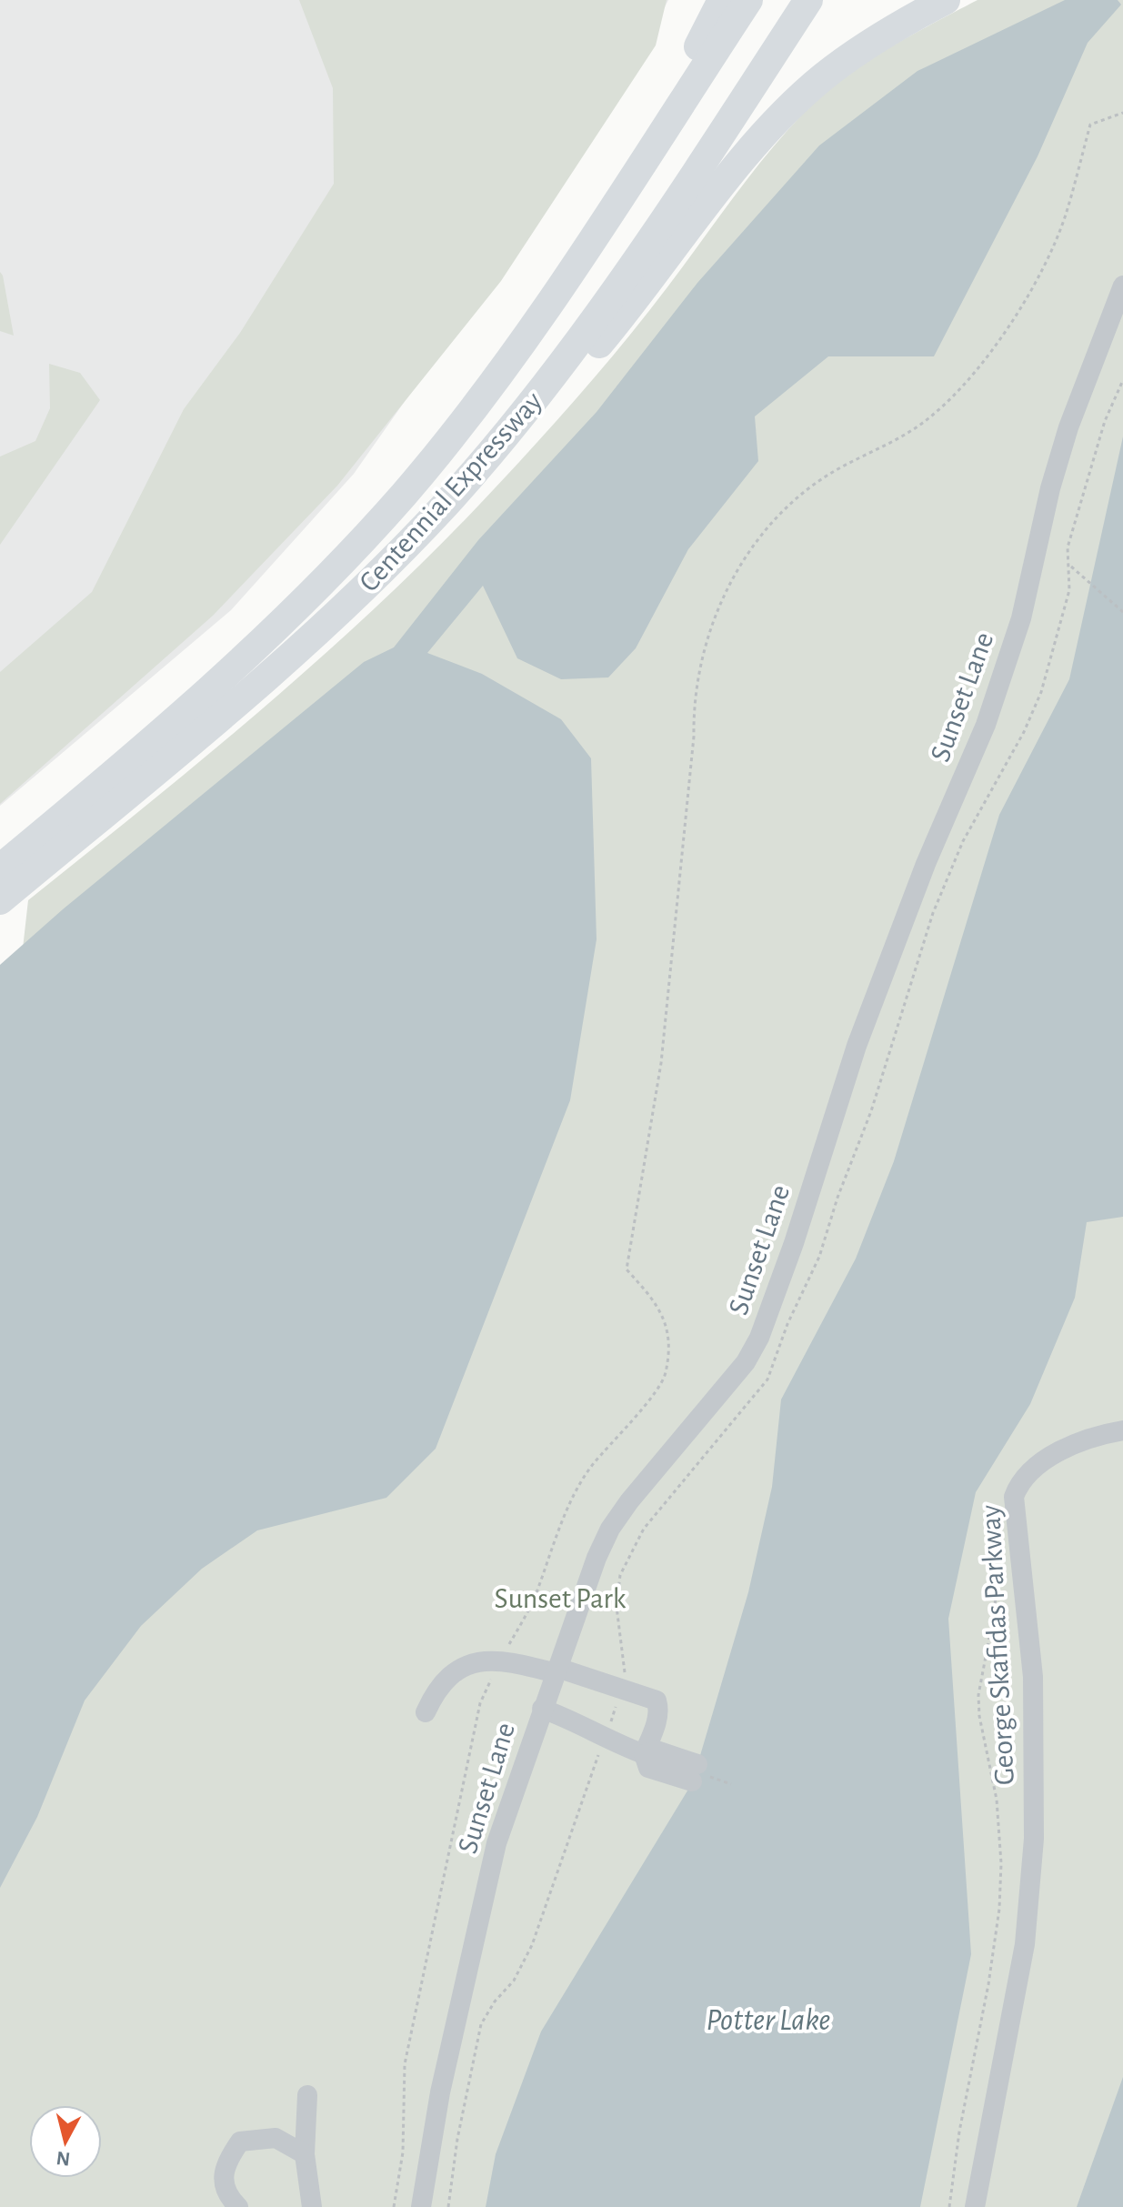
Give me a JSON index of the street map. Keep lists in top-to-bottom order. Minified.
{"streets":{"highway":["Centennial Expressway"],"lane":["Sunset Lane","George Skafidas Parkway"]},"water":["Potter Lake"],"parks":["Sunset Park"],"north":"bottom"}
